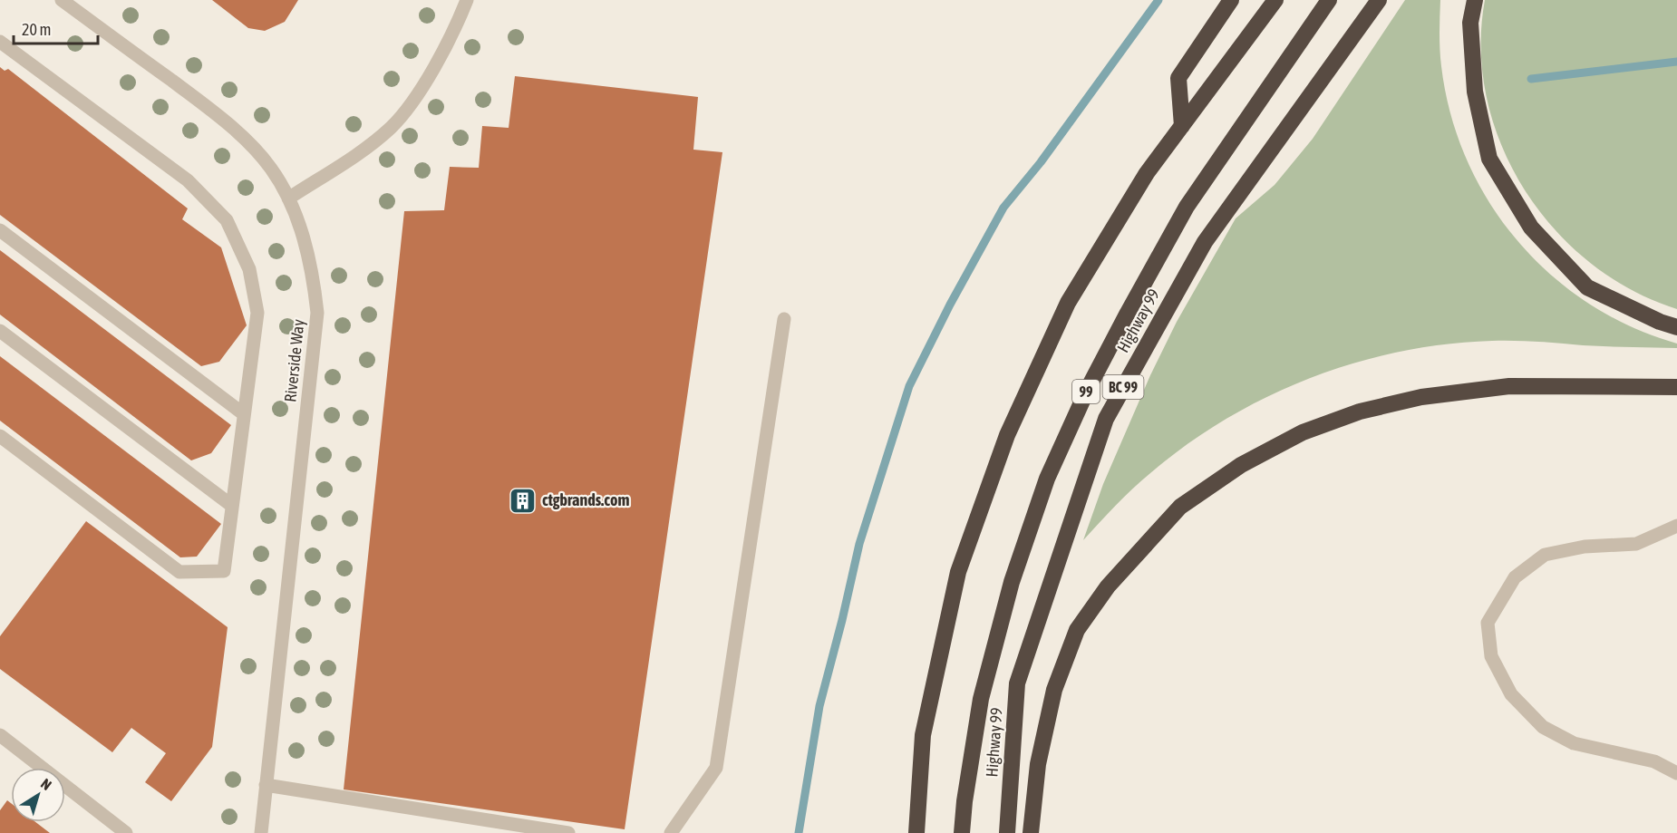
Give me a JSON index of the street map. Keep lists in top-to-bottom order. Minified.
{"streets":{"highway":["Highway 99","BC 99","99"],"street":["Riverside Way"]},"places":{"building":["ctgbrands.com"]},"scale_bar":"20 m","north":"top right"}
